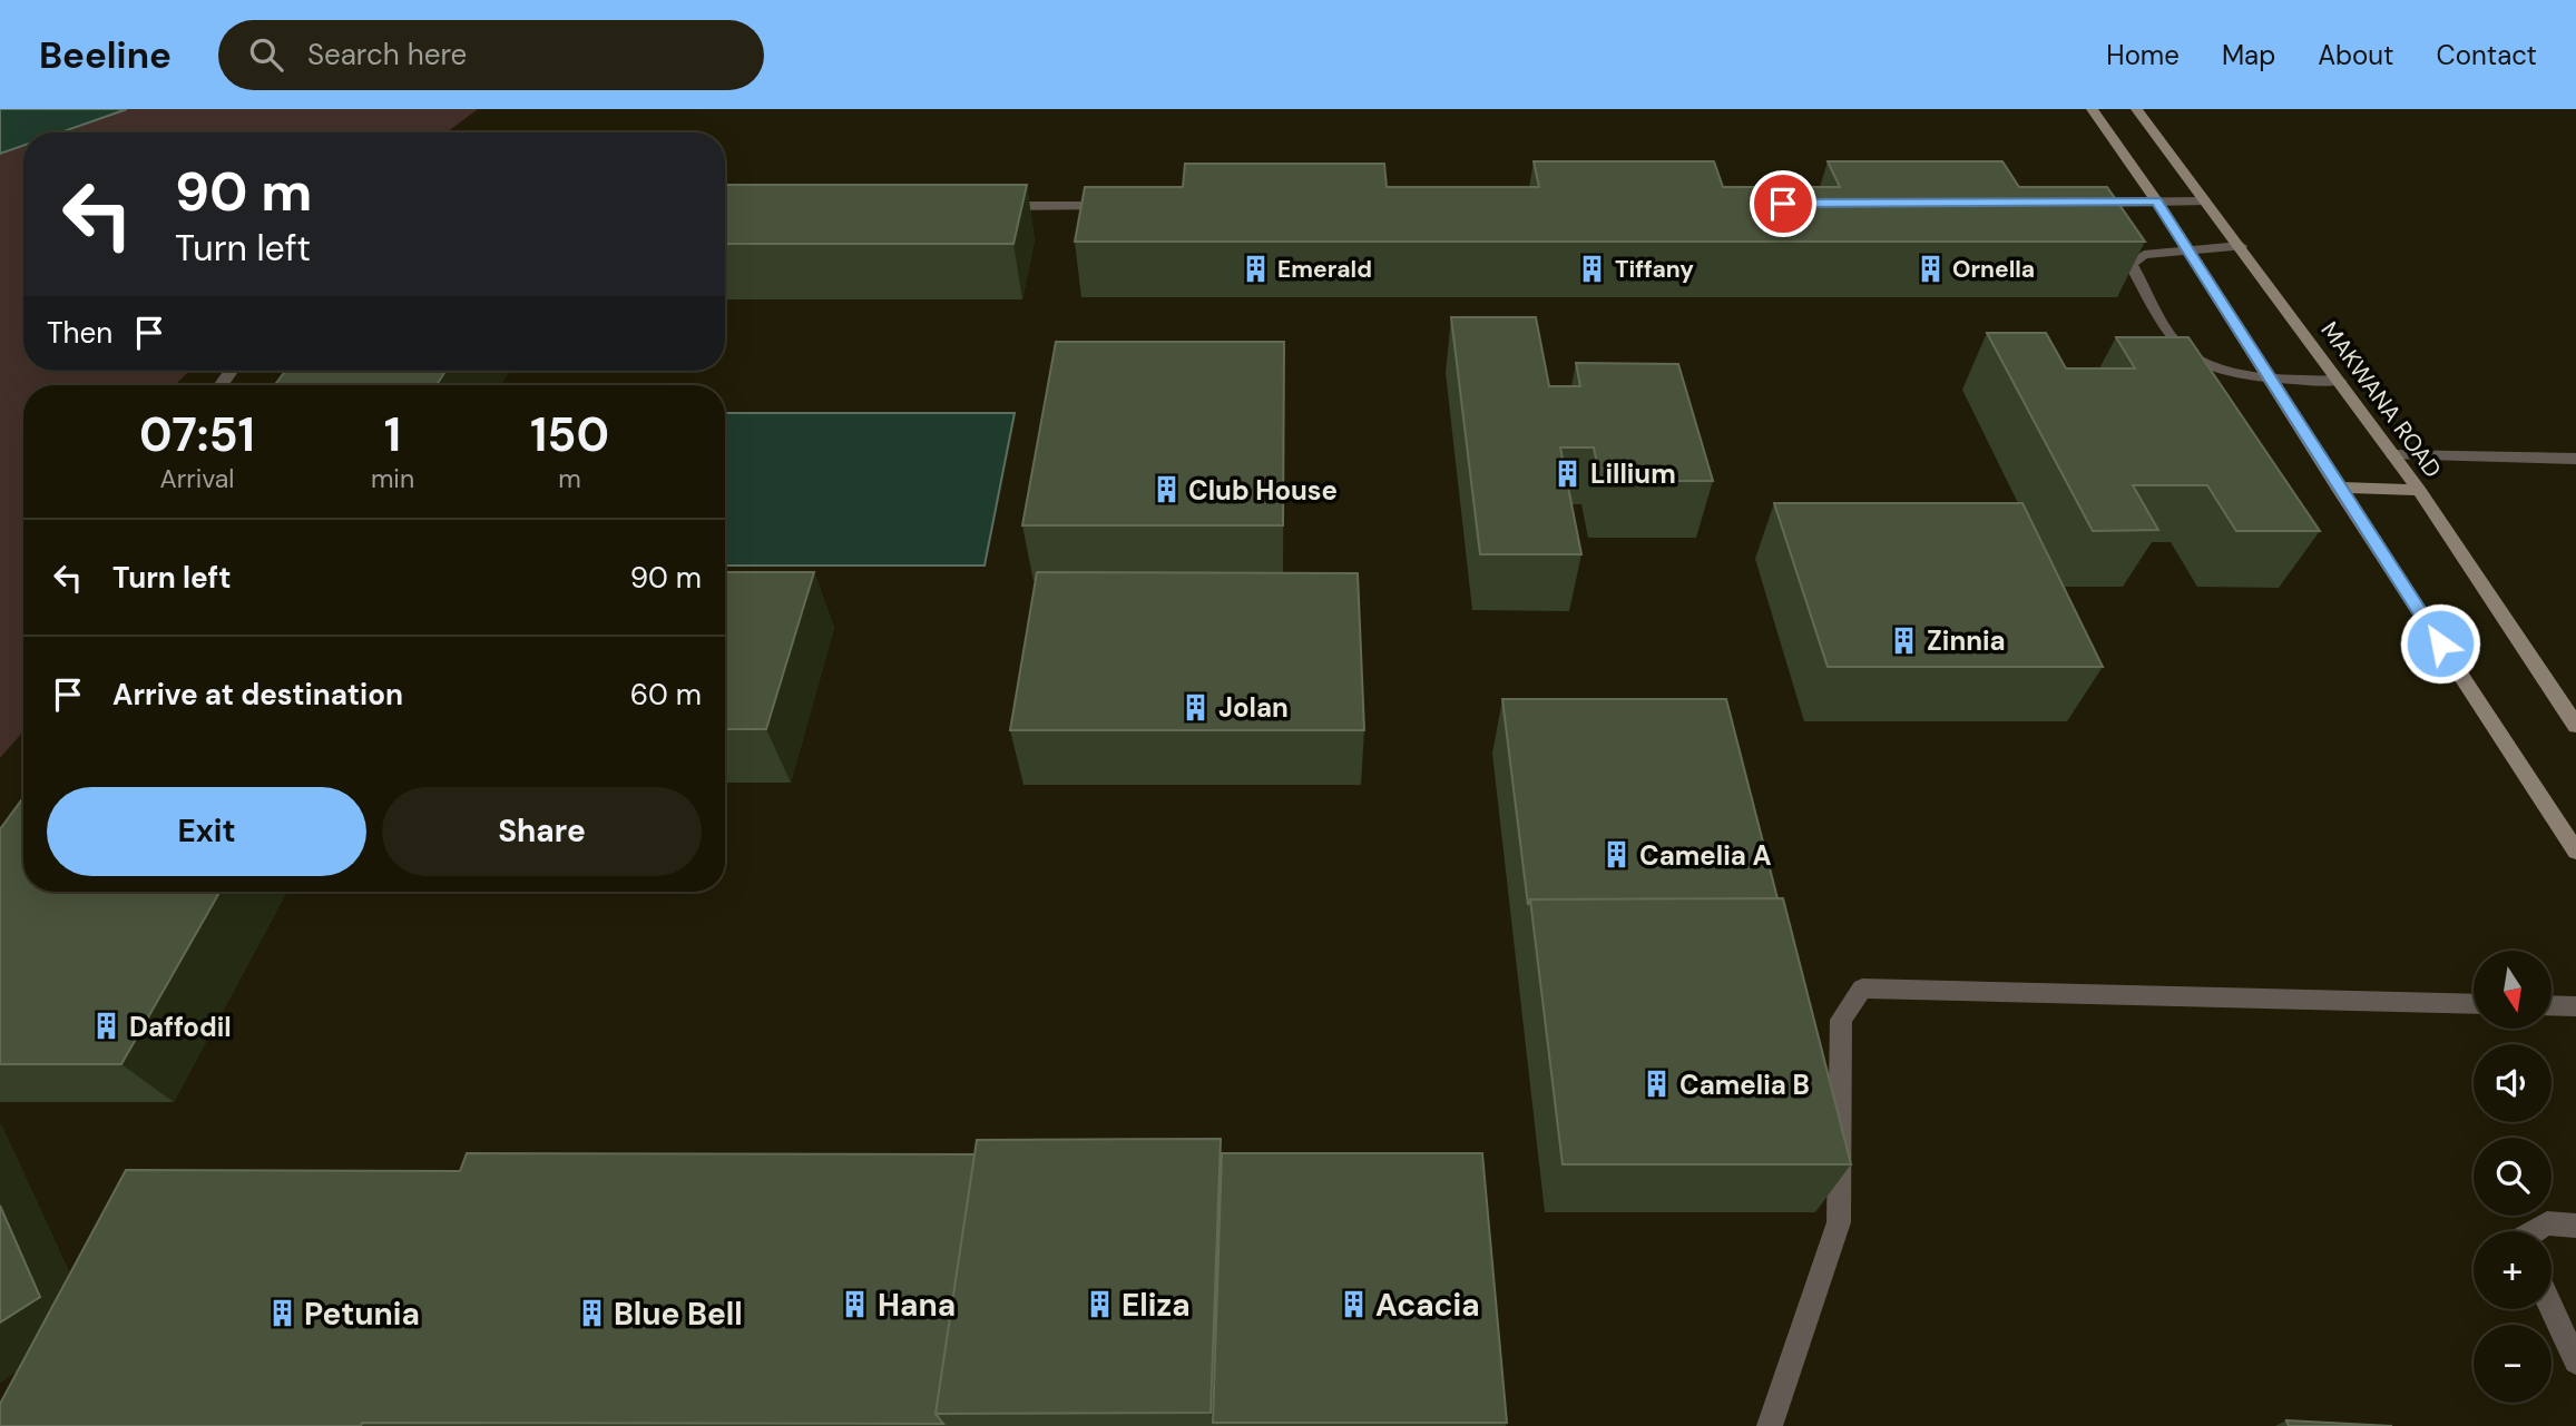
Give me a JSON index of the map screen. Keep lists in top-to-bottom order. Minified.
{"streets":{"street":["MAKWANA ROAD"]},"places":{"building":["Emerald","Tiffany","Ornella","Lillium","Club House","Zinnia","Jolan","Camelia A","Daffodil","Camelia B","Hana","Eliza","Acacia","Petunia","Blue Bell"]},"north":"bottom","page":{"header":"Beeline","search":"Search here","nav":["Home","Map","About","Contact"],"turn":["90 m","Turn left"],"then":"Then","eta":["07:51","Arrival","1","min","150","m"],"list":[{"name":"Turn left","value":"90 m"},{"name":"Arrive at destination","value":"60 m"}],"buttons":["Exit","Share"],"map_buttons":["+","−"]}}
